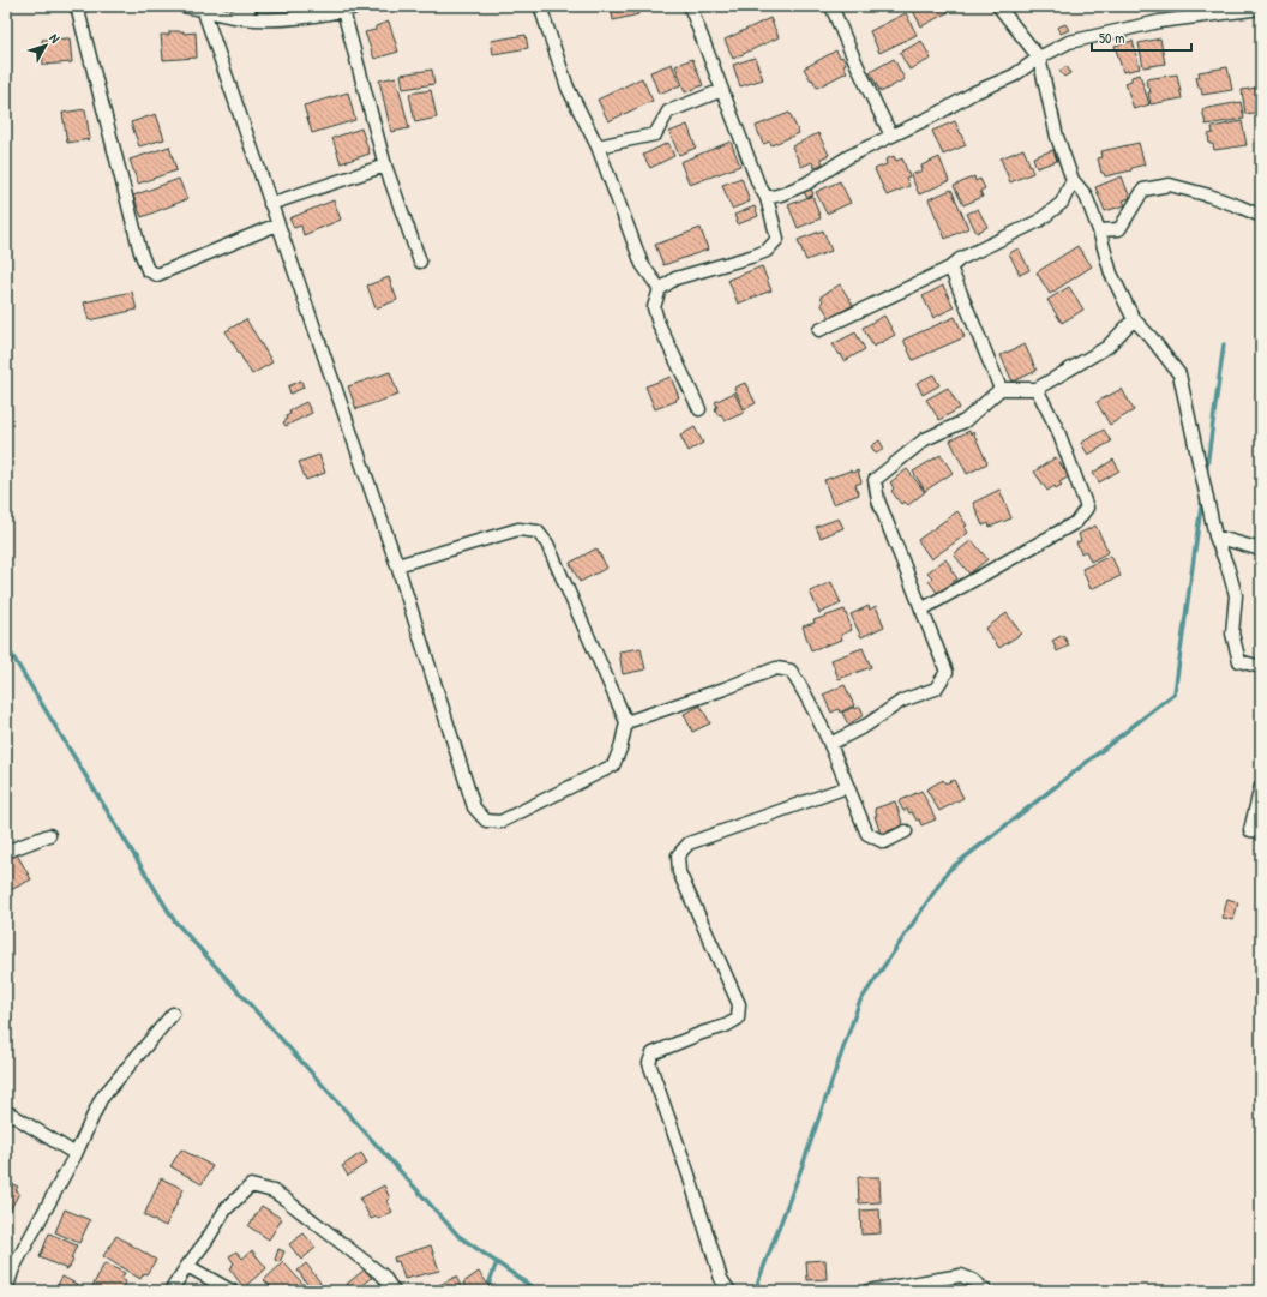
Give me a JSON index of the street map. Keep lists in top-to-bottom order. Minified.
{"scale_bar":"50 m","north":"top right"}
